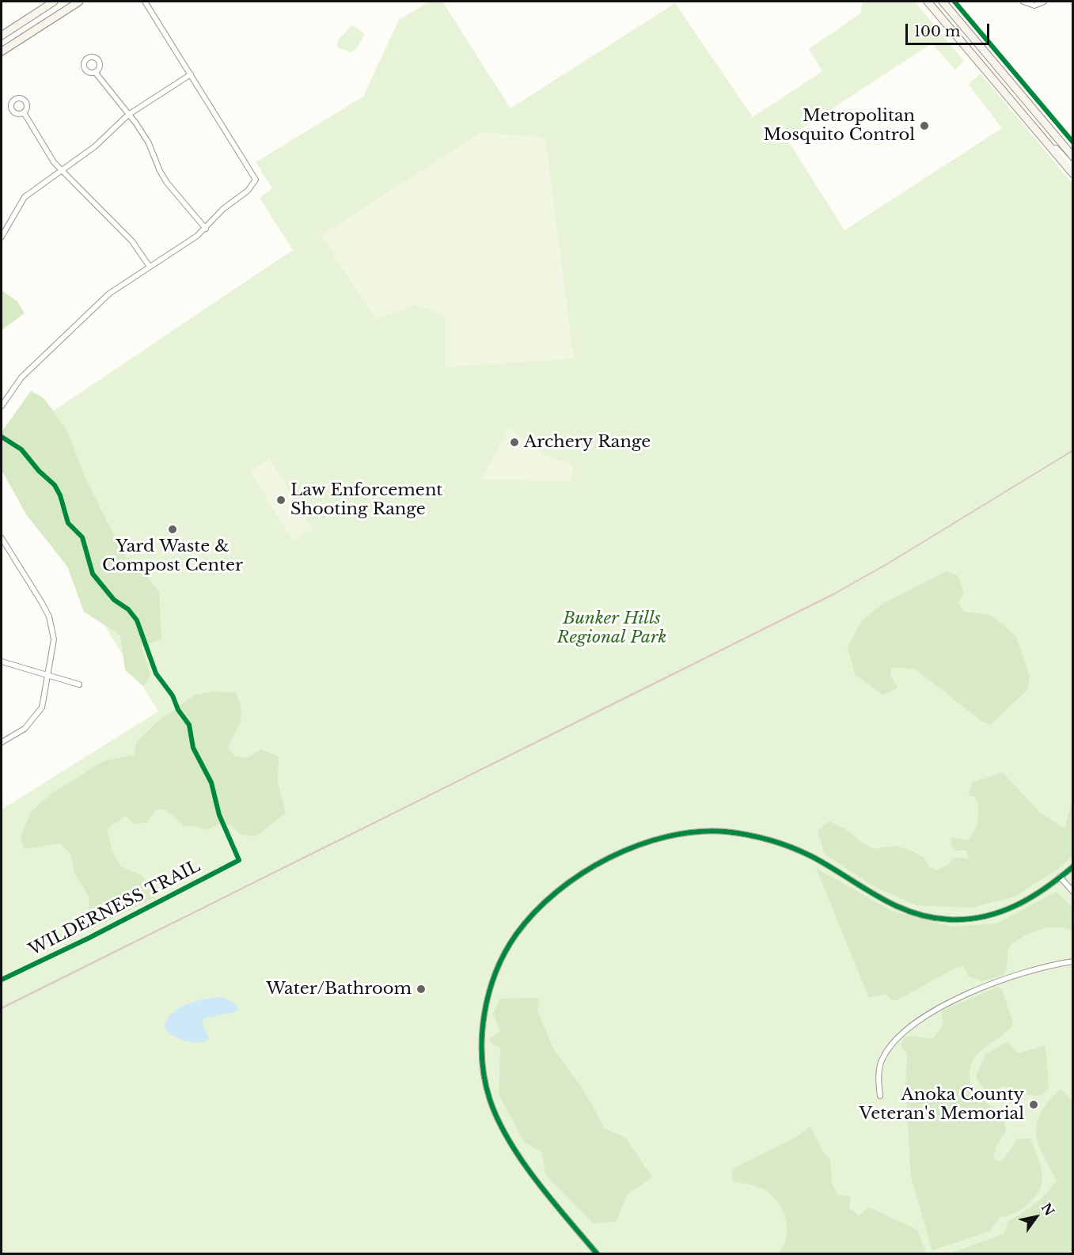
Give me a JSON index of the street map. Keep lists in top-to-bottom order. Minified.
{"streets":{"cycle path":["WILDERNESS TRAIL"]},"parks":["Bunker Hills Regional Park"],"places":["Metropolitan Mosquito Control","Archery Range","Law Enforcement Shooting Range","Yard Waste & Compost Center","Water/Bathroom","Anoka County Veteran's Memorial"],"scale_bar":"100 m","north":"top right"}
